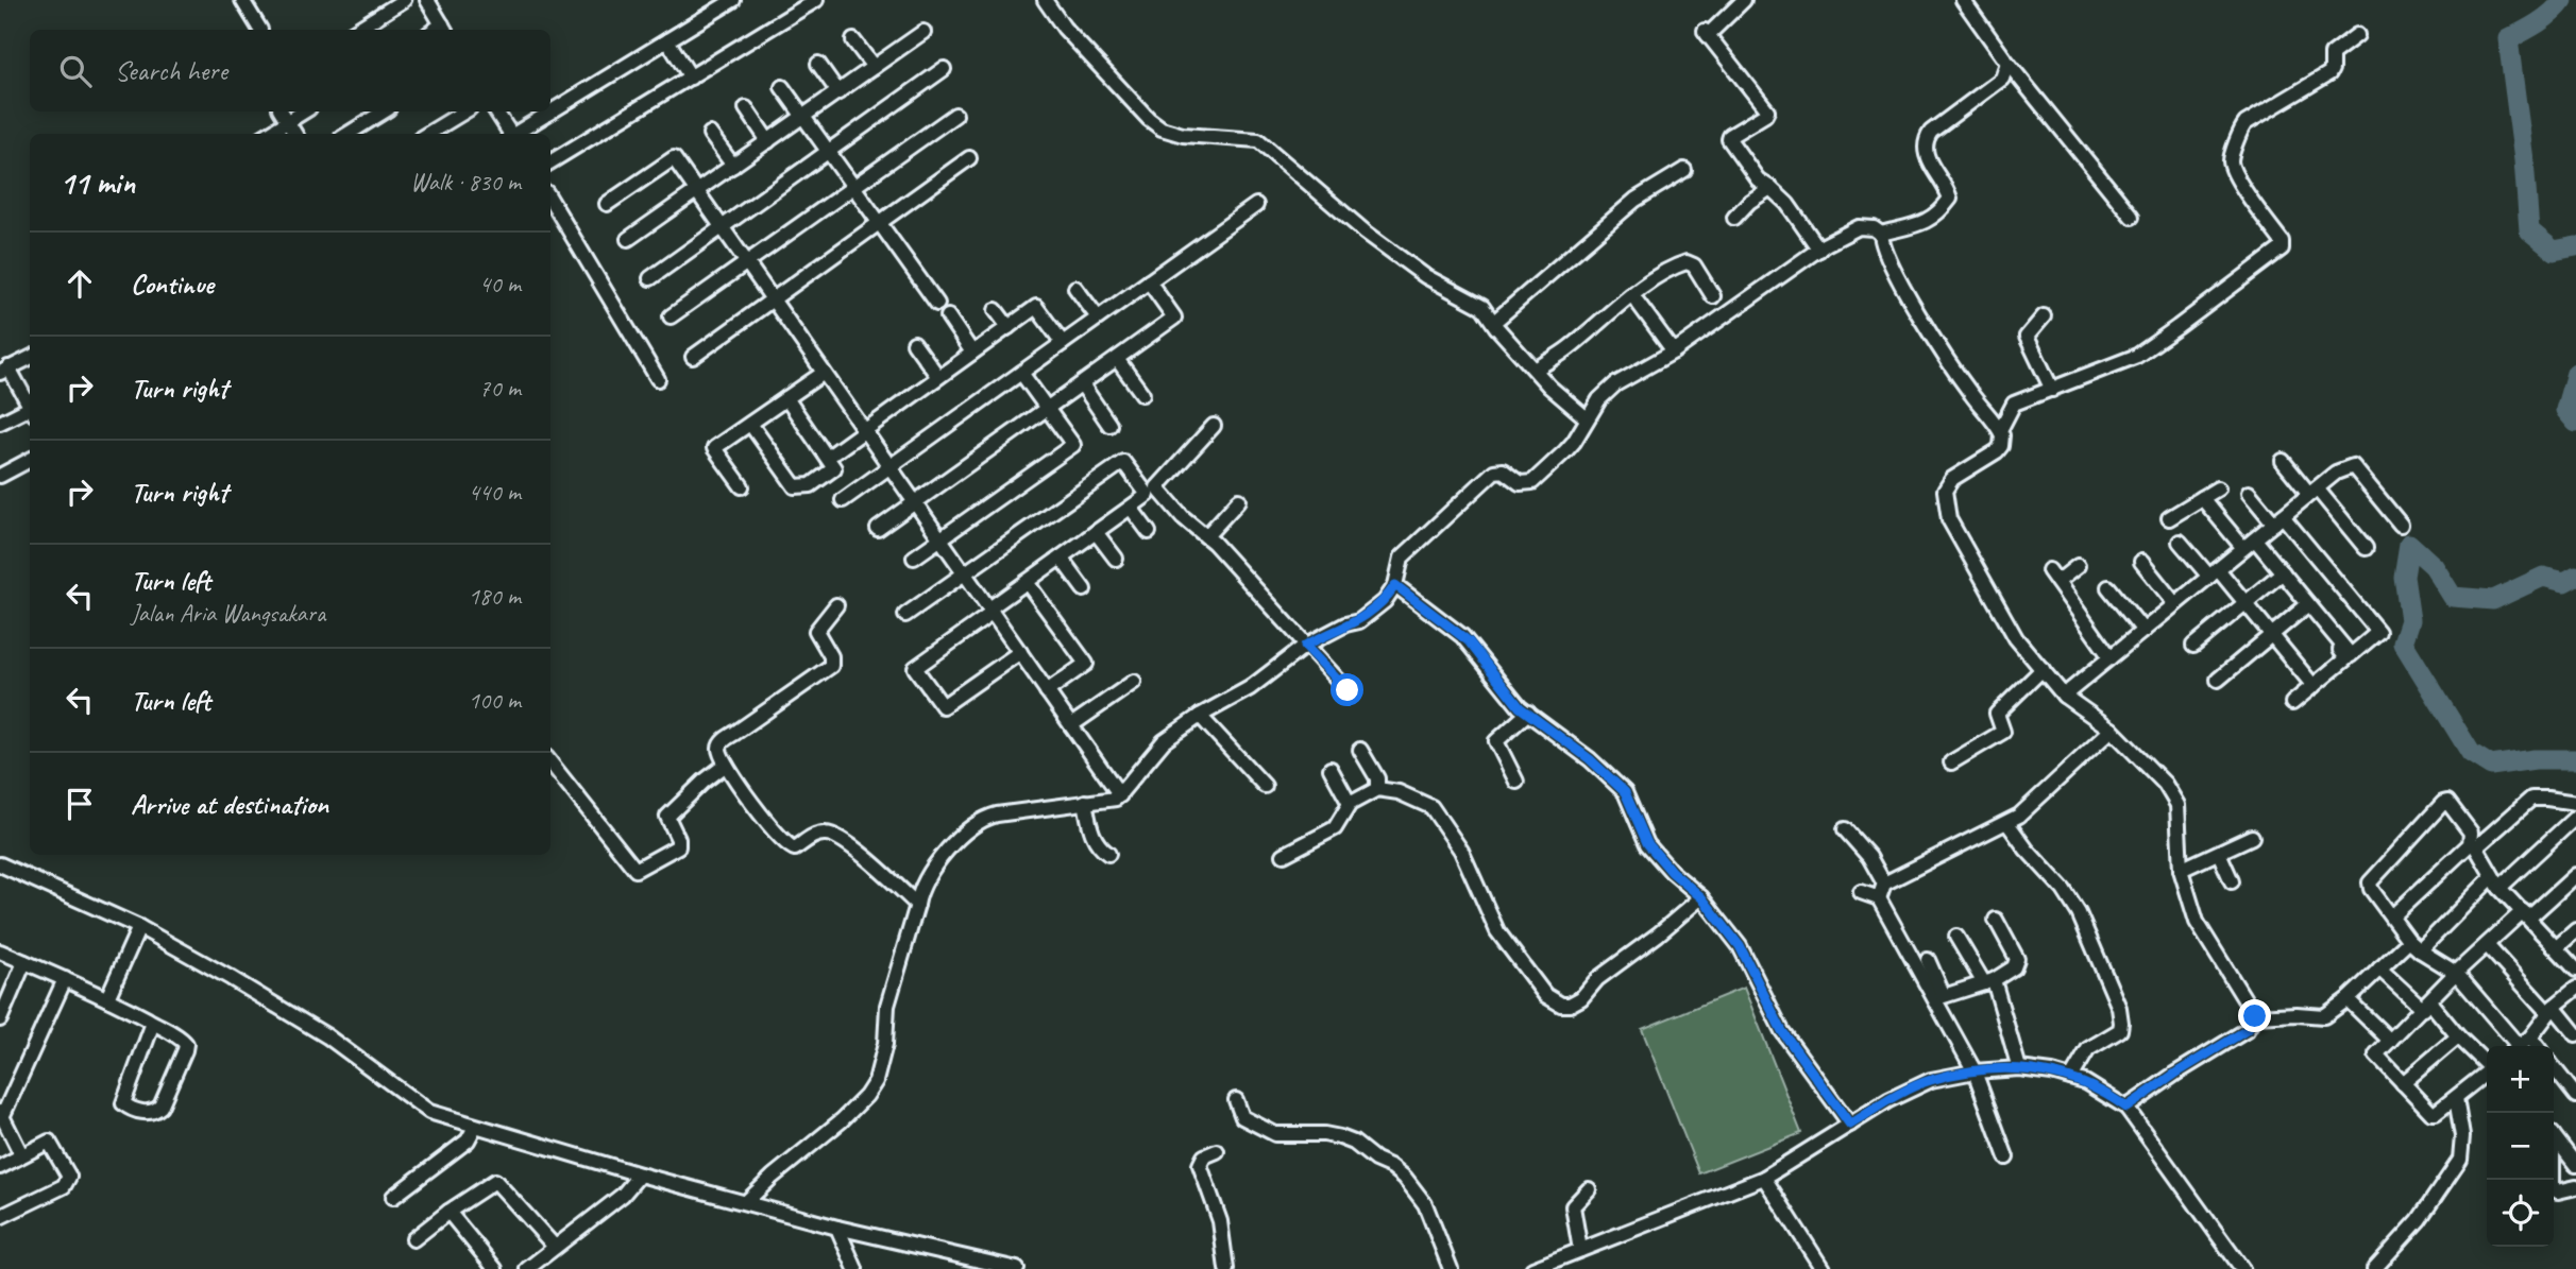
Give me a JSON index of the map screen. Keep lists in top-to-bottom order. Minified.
{"page":{"search":"Search here","heading":["11 min","Walk · 830 m"],"list":[["Continue","40 m"],["Turn right","70 m"],["Turn right","440 m"],["Turn left","Jalan Aria Wangsakara","180 m"],["Turn left","100 m"],"Arrive at destination"],"map_buttons":["+","−"]}}
